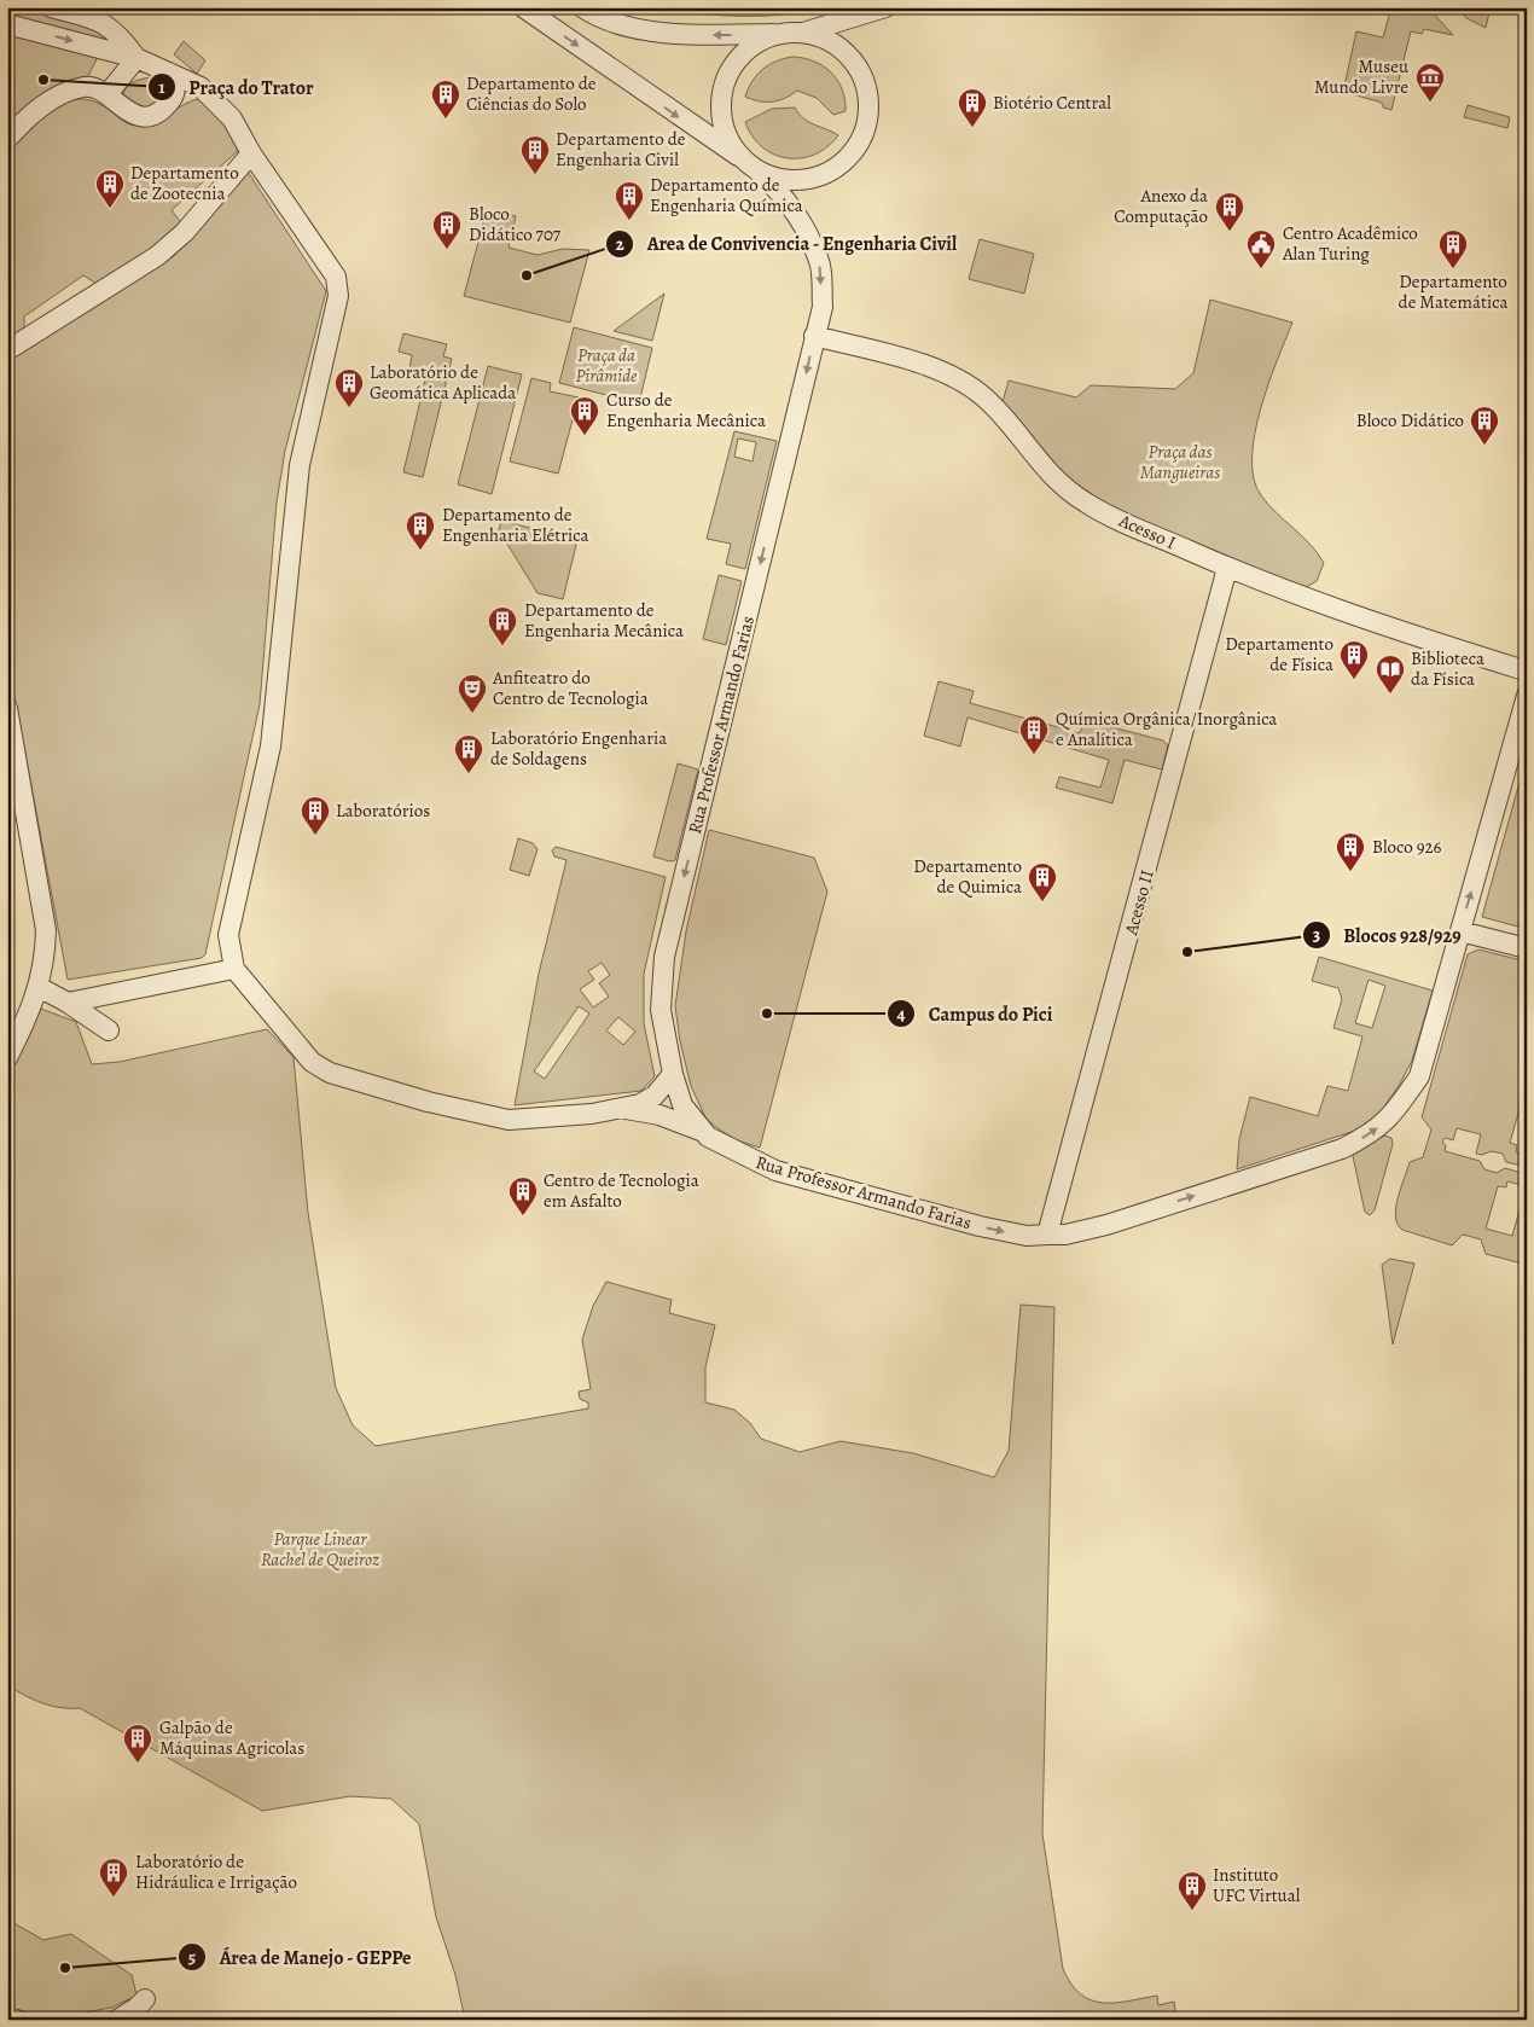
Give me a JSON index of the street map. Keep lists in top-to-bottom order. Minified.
{"streets":{"street":["Acesso I","Rua Professor Armando Farias","Acesso II"]},"crossings":[["Acesso I","Rua Professor Armando Farias"],["Acesso I","Acesso II"],["Rua Professor Armando Farias","Acesso II"]],"parks":["Praça da Pirâmide","Praça das Mangueiras","Parque Linear Rachel de Queiroz"],"places":{"other":["Praça do Trator","Area de Convivencia - Engenharia Civil","Blocos 928/929","Campus do Pici","Área de Manejo - GEPPe"],"museum":["Museu Mundo Livre"],"building":["Departamento de Ciências do Solo","Biotério Central","Departamento de Engenharia Civil","Departamento de Zootecnia","Departamento de Engenharia Química","Anexo da Computação","Bloco Didático 707","Departamento de Matemática","Laboratório de Geomática Aplicada","Curso de Engenharia Mecânica","Bloco Didático","Departamento de Engenharia Elétrica","Departamento de Engenharia Mecânica","Departamento de Física","Química Orgânica/Inorgânica e Analítica","Laboratório Engenharia de Soldagens","Laboratórios","Bloco 926","Departamento de Quimica","Centro de Tecnologia em Asfalto","Galpão de Máquinas Agricolas","Laboratório de Hidráulica e Irrigação","Instituto UFC Virtual"],"public building":["Centro Acadêmico Alan Turing"],"library":["Biblioteca da Física"],"theatre":["Anfiteatro do Centro de Tecnologia"]}}
